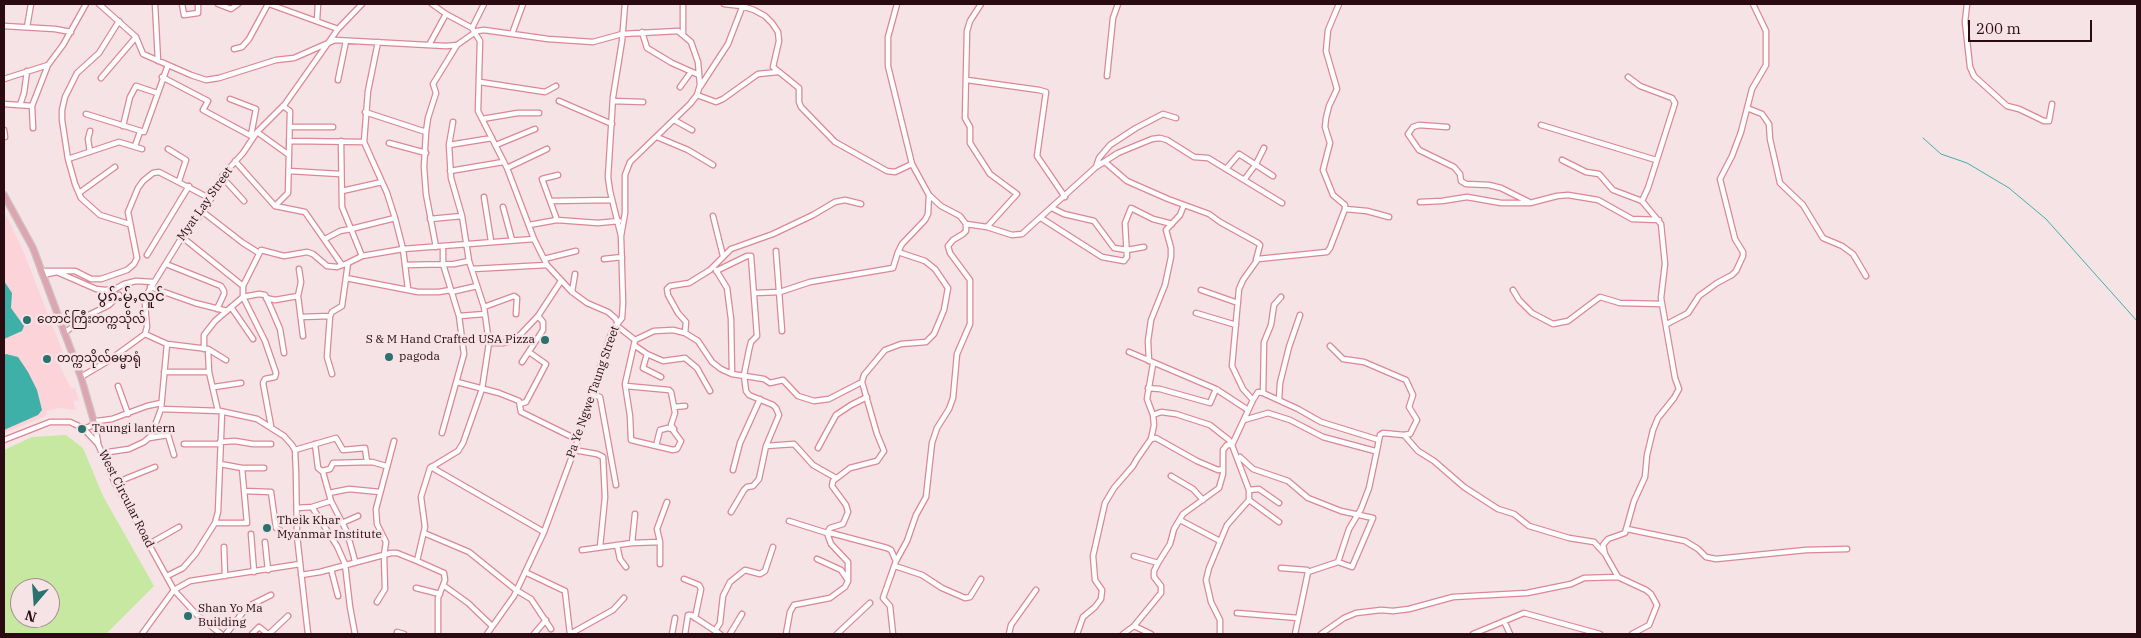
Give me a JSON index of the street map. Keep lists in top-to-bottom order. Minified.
{"streets":{"street":["Myat Lay Street","Pa Ye Ngwe Taung Street","West Circular Road"]},"districts":["ပွၵ်ႉမႂ်ႇလူင်"],"places":["တောင်ကြီးတက္ကသိုလ်","S & M Hand Crafted USA Pizza","pagoda","တက္ကသိုလ်ဓမ္မာရုံ","Taungi lantern","Theik Khar Myanmar Institute","Shan Yo Ma Building"],"scale_bar":"200 m","north":"bottom"}
